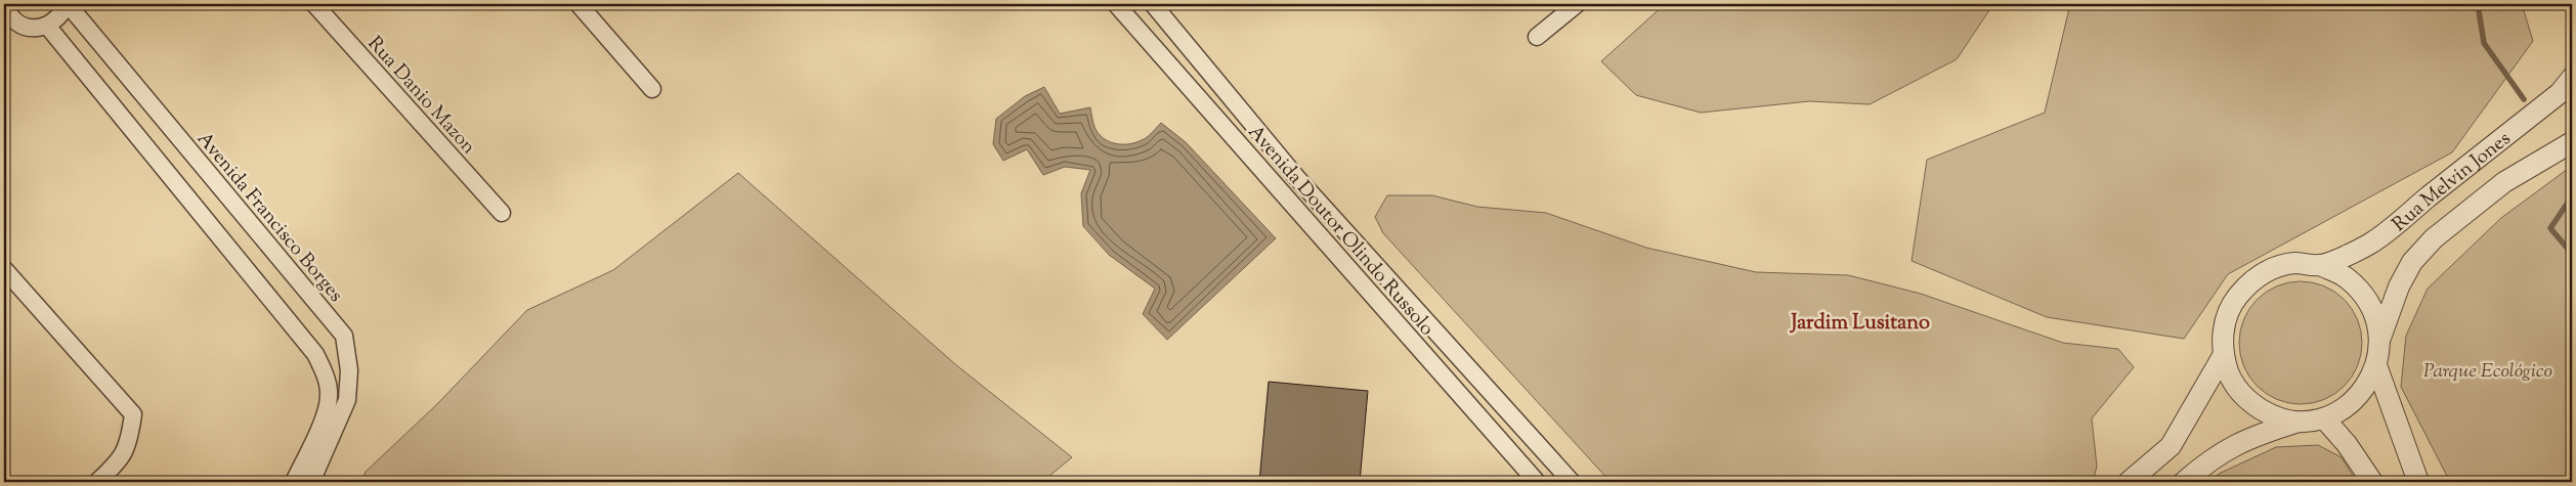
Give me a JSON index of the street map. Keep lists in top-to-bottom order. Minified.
{"streets":{"street":["Rua Danio Mazon","Rua Melvin Jones","Avenida Francisco Borges","Avenida Doutor Olindo Russolo"]},"districts":["Jardim Lusitano"],"parks":["Parque Ecológico"]}
